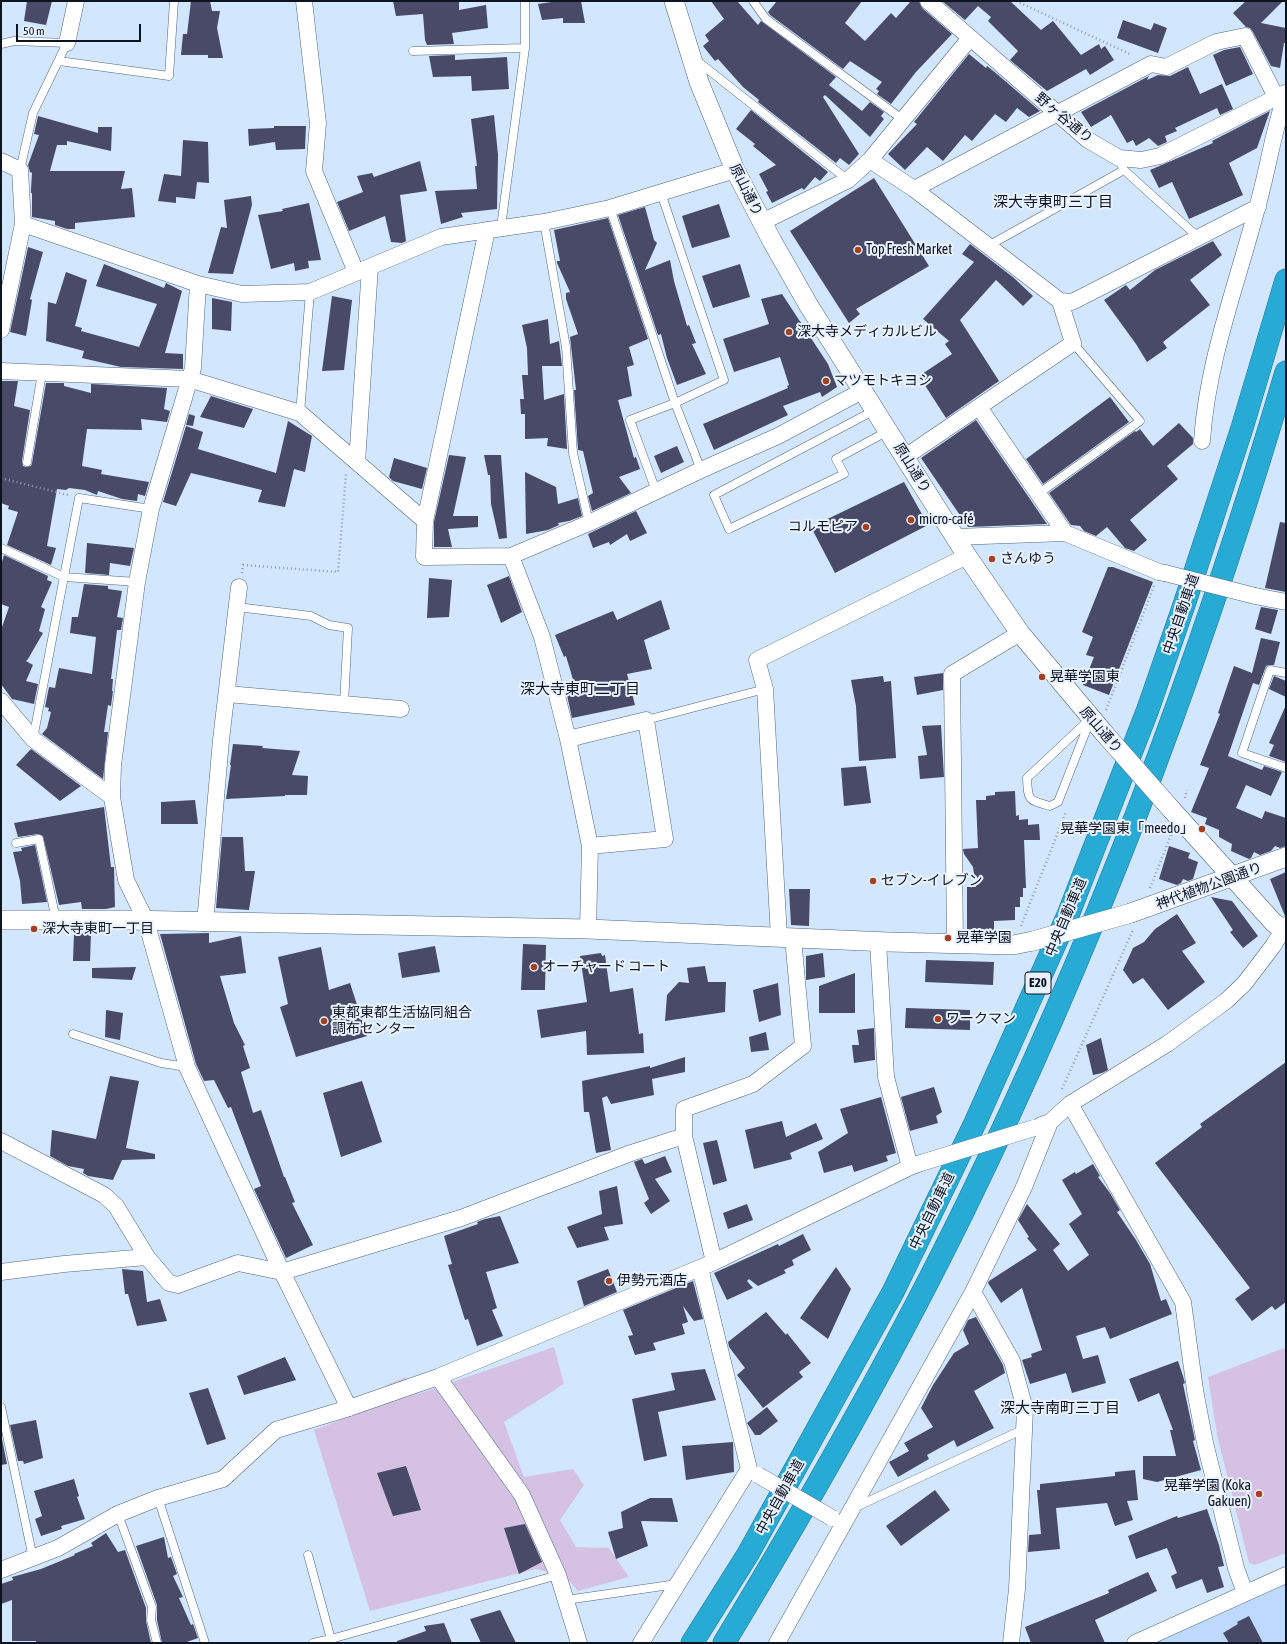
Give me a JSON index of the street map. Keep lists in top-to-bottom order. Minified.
{"streets":{"highway":["中央自動車道","E20"],"street":["野ヶ谷通り","原山通り","神代植物公園通り"]},"crossings":[["原山通り","神代植物公園通り"]],"districts":["深大寺東町三丁目","深大寺東町二丁目","深大寺南町三丁目"],"places":["Top Fresh Market","深大寺メディカルビル","マツモトキヨシ","micro-café","コルモピア","さんゆう","晃華学園東","晃華学園東「meedo」","セブン-イレブン","深大寺東町一丁目","晃華学園","オーチャード コート","ワークマン","東都東都生活協同組合 調布センター","伊勢元酒店","晃華学園 (Koka Gakuen)"],"scale_bar":"50 m"}
